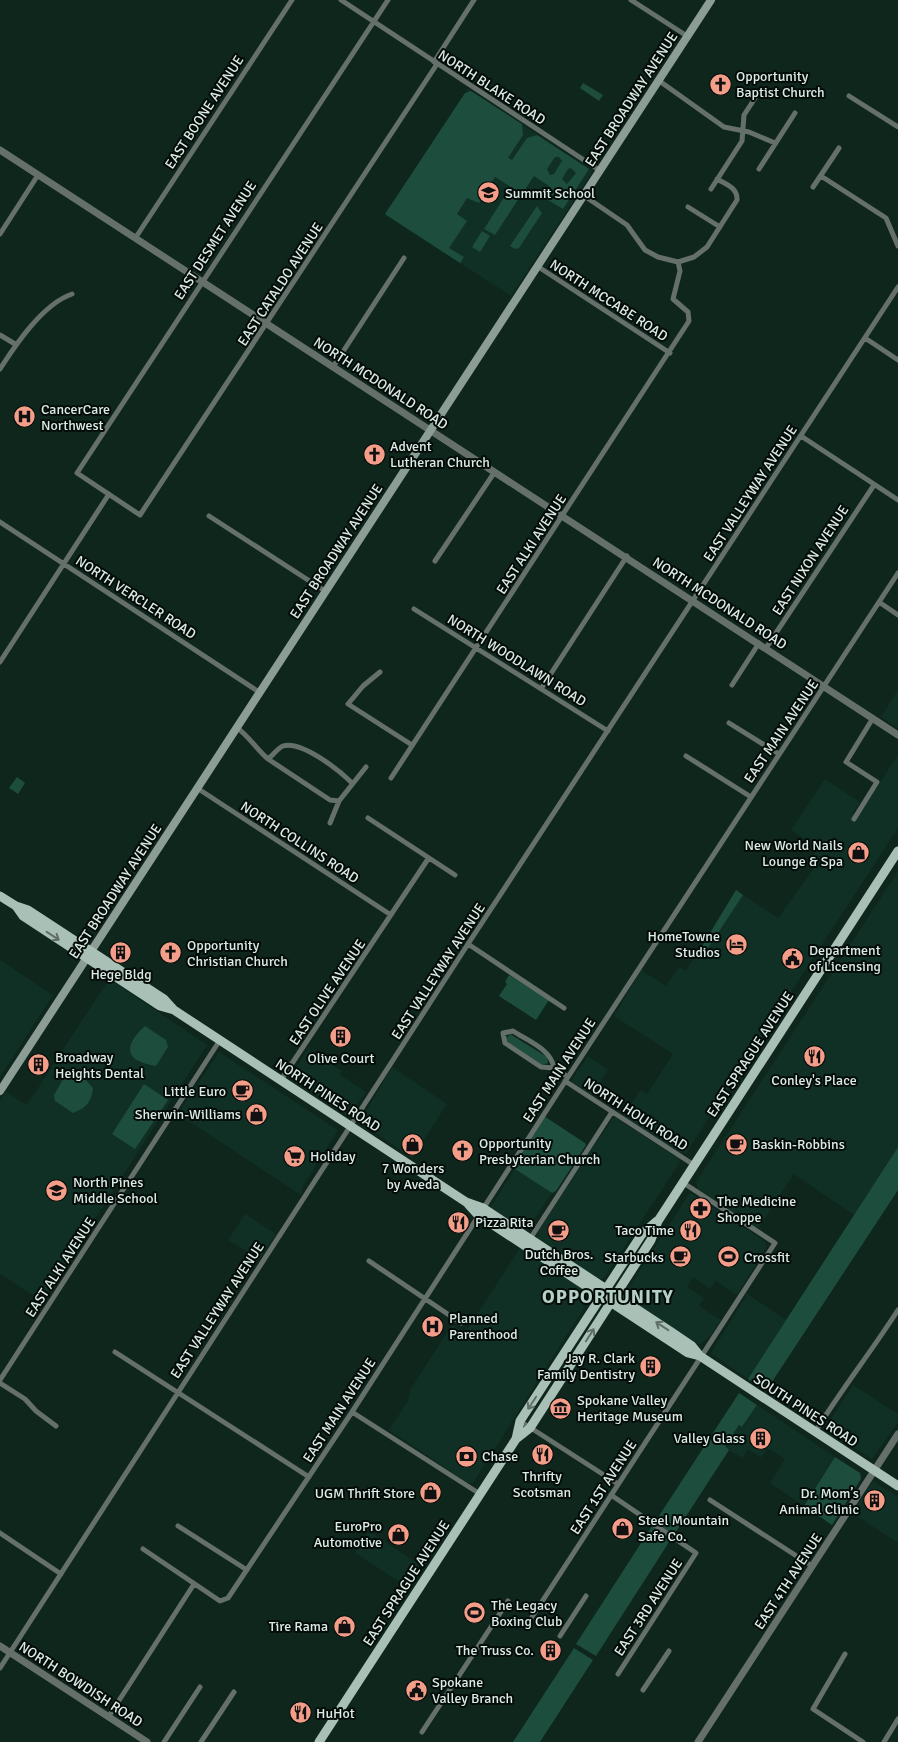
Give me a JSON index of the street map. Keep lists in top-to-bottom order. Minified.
{"streets":{"main road":["EAST BROADWAY AVENUE","EAST SPRAGUE AVENUE","NORTH PINES ROAD","SOUTH PINES ROAD"],"street":["NORTH BLAKE ROAD","EAST BOONE AVENUE","EAST DESMET AVENUE","EAST CATALDO AVENUE","NORTH MCCABE ROAD","NORTH MCDONALD ROAD","EAST VALLEYWAY AVENUE","EAST ALKI AVENUE","EAST NIXON AVENUE","NORTH VERCLER ROAD","NORTH WOODLAWN ROAD","EAST MAIN AVENUE","NORTH COLLINS ROAD","EAST OLIVE AVENUE","NORTH HOUK ROAD","EAST 1ST AVENUE","EAST 4TH AVENUE","EAST 3RD AVENUE","NORTH BOWDISH ROAD"]},"crossings":[["NORTH BLAKE ROAD","EAST BROADWAY AVENUE"],["NORTH BLAKE ROAD","EAST DESMET AVENUE"],["NORTH BLAKE ROAD","EAST CATALDO AVENUE"],["EAST BROADWAY AVENUE","NORTH MCCABE ROAD"],["EAST BROADWAY AVENUE","NORTH MCDONALD ROAD"],["EAST BROADWAY AVENUE","NORTH VERCLER ROAD"],["EAST BROADWAY AVENUE","NORTH COLLINS ROAD"],["EAST BROADWAY AVENUE","NORTH PINES ROAD"],["EAST BOONE AVENUE","NORTH MCDONALD ROAD"],["EAST DESMET AVENUE","EAST CATALDO AVENUE"],["EAST DESMET AVENUE","NORTH MCDONALD ROAD"],["EAST CATALDO AVENUE","NORTH MCDONALD ROAD"],["NORTH MCCABE ROAD","EAST ALKI AVENUE"],["NORTH MCDONALD ROAD","EAST VALLEYWAY AVENUE"],["NORTH MCDONALD ROAD","EAST ALKI AVENUE"],["NORTH MCDONALD ROAD","EAST NIXON AVENUE"],["NORTH MCDONALD ROAD","EAST MAIN AVENUE"],["EAST VALLEYWAY AVENUE","NORTH WOODLAWN ROAD"],["EAST VALLEYWAY AVENUE","NORTH PINES ROAD"],["EAST VALLEYWAY AVENUE","NORTH BOWDISH ROAD"],["EAST ALKI AVENUE","NORTH WOODLAWN ROAD"],["EAST ALKI AVENUE","NORTH PINES ROAD"],["EAST MAIN AVENUE","NORTH PINES ROAD"],["EAST MAIN AVENUE","NORTH HOUK ROAD"],["NORTH COLLINS ROAD","EAST OLIVE AVENUE"],["EAST OLIVE AVENUE","NORTH PINES ROAD"],["EAST SPRAGUE AVENUE","NORTH PINES ROAD"],["EAST SPRAGUE AVENUE","NORTH HOUK ROAD"],["EAST SPRAGUE AVENUE","SOUTH PINES ROAD"],["EAST SPRAGUE AVENUE","EAST 1ST AVENUE"],["NORTH PINES ROAD","SOUTH PINES ROAD"],["SOUTH PINES ROAD","EAST 1ST AVENUE"],["SOUTH PINES ROAD","EAST 4TH AVENUE"],["EAST 1ST AVENUE","EAST 3RD AVENUE"]],"districts":["OPPORTUNITY"],"places":{"church":["Opportunity Baptist Church","Advent Lutheran Church","Opportunity Christian Church","Opportunity Presbyterian Church"],"school or university":["Summit School","North Pines Middle School"],"hospital":["CancerCare Northwest","Planned Parenthood"],"shop":["New World Nails Lounge & Spa","Sherwin-Williams","7 Wonders by Aveda","UGM Thrift Store","Steel Mountain Safe Co.","EuroPro Automotive","Tire Rama"],"hotel":["HomeTowne Studios"],"building":["Hege Bldg","Olive Court","Broadway Heights Dental","Jay R. Clark Family Dentistry","Valley Glass","Dr. Mom’s Animal Clinic","The Truss Co."],"public building":["Department of Licensing","Spokane Valley Branch"],"restaurant":["Conley's Place","Pizza Rita","Taco Time","Thrifty Scotsman","HuHot"],"cafe":["Little Euro","Baskin-Robbins","Dutch Bros. Coffee","Starbucks"],"supermarket":["Holiday"],"pharmacy":["The Medicine Shoppe"],"sports":["Crossfit","The Legacy Boxing Club"],"museum":["Spokane Valley Heritage Museum"],"bank":["Chase"]}}
